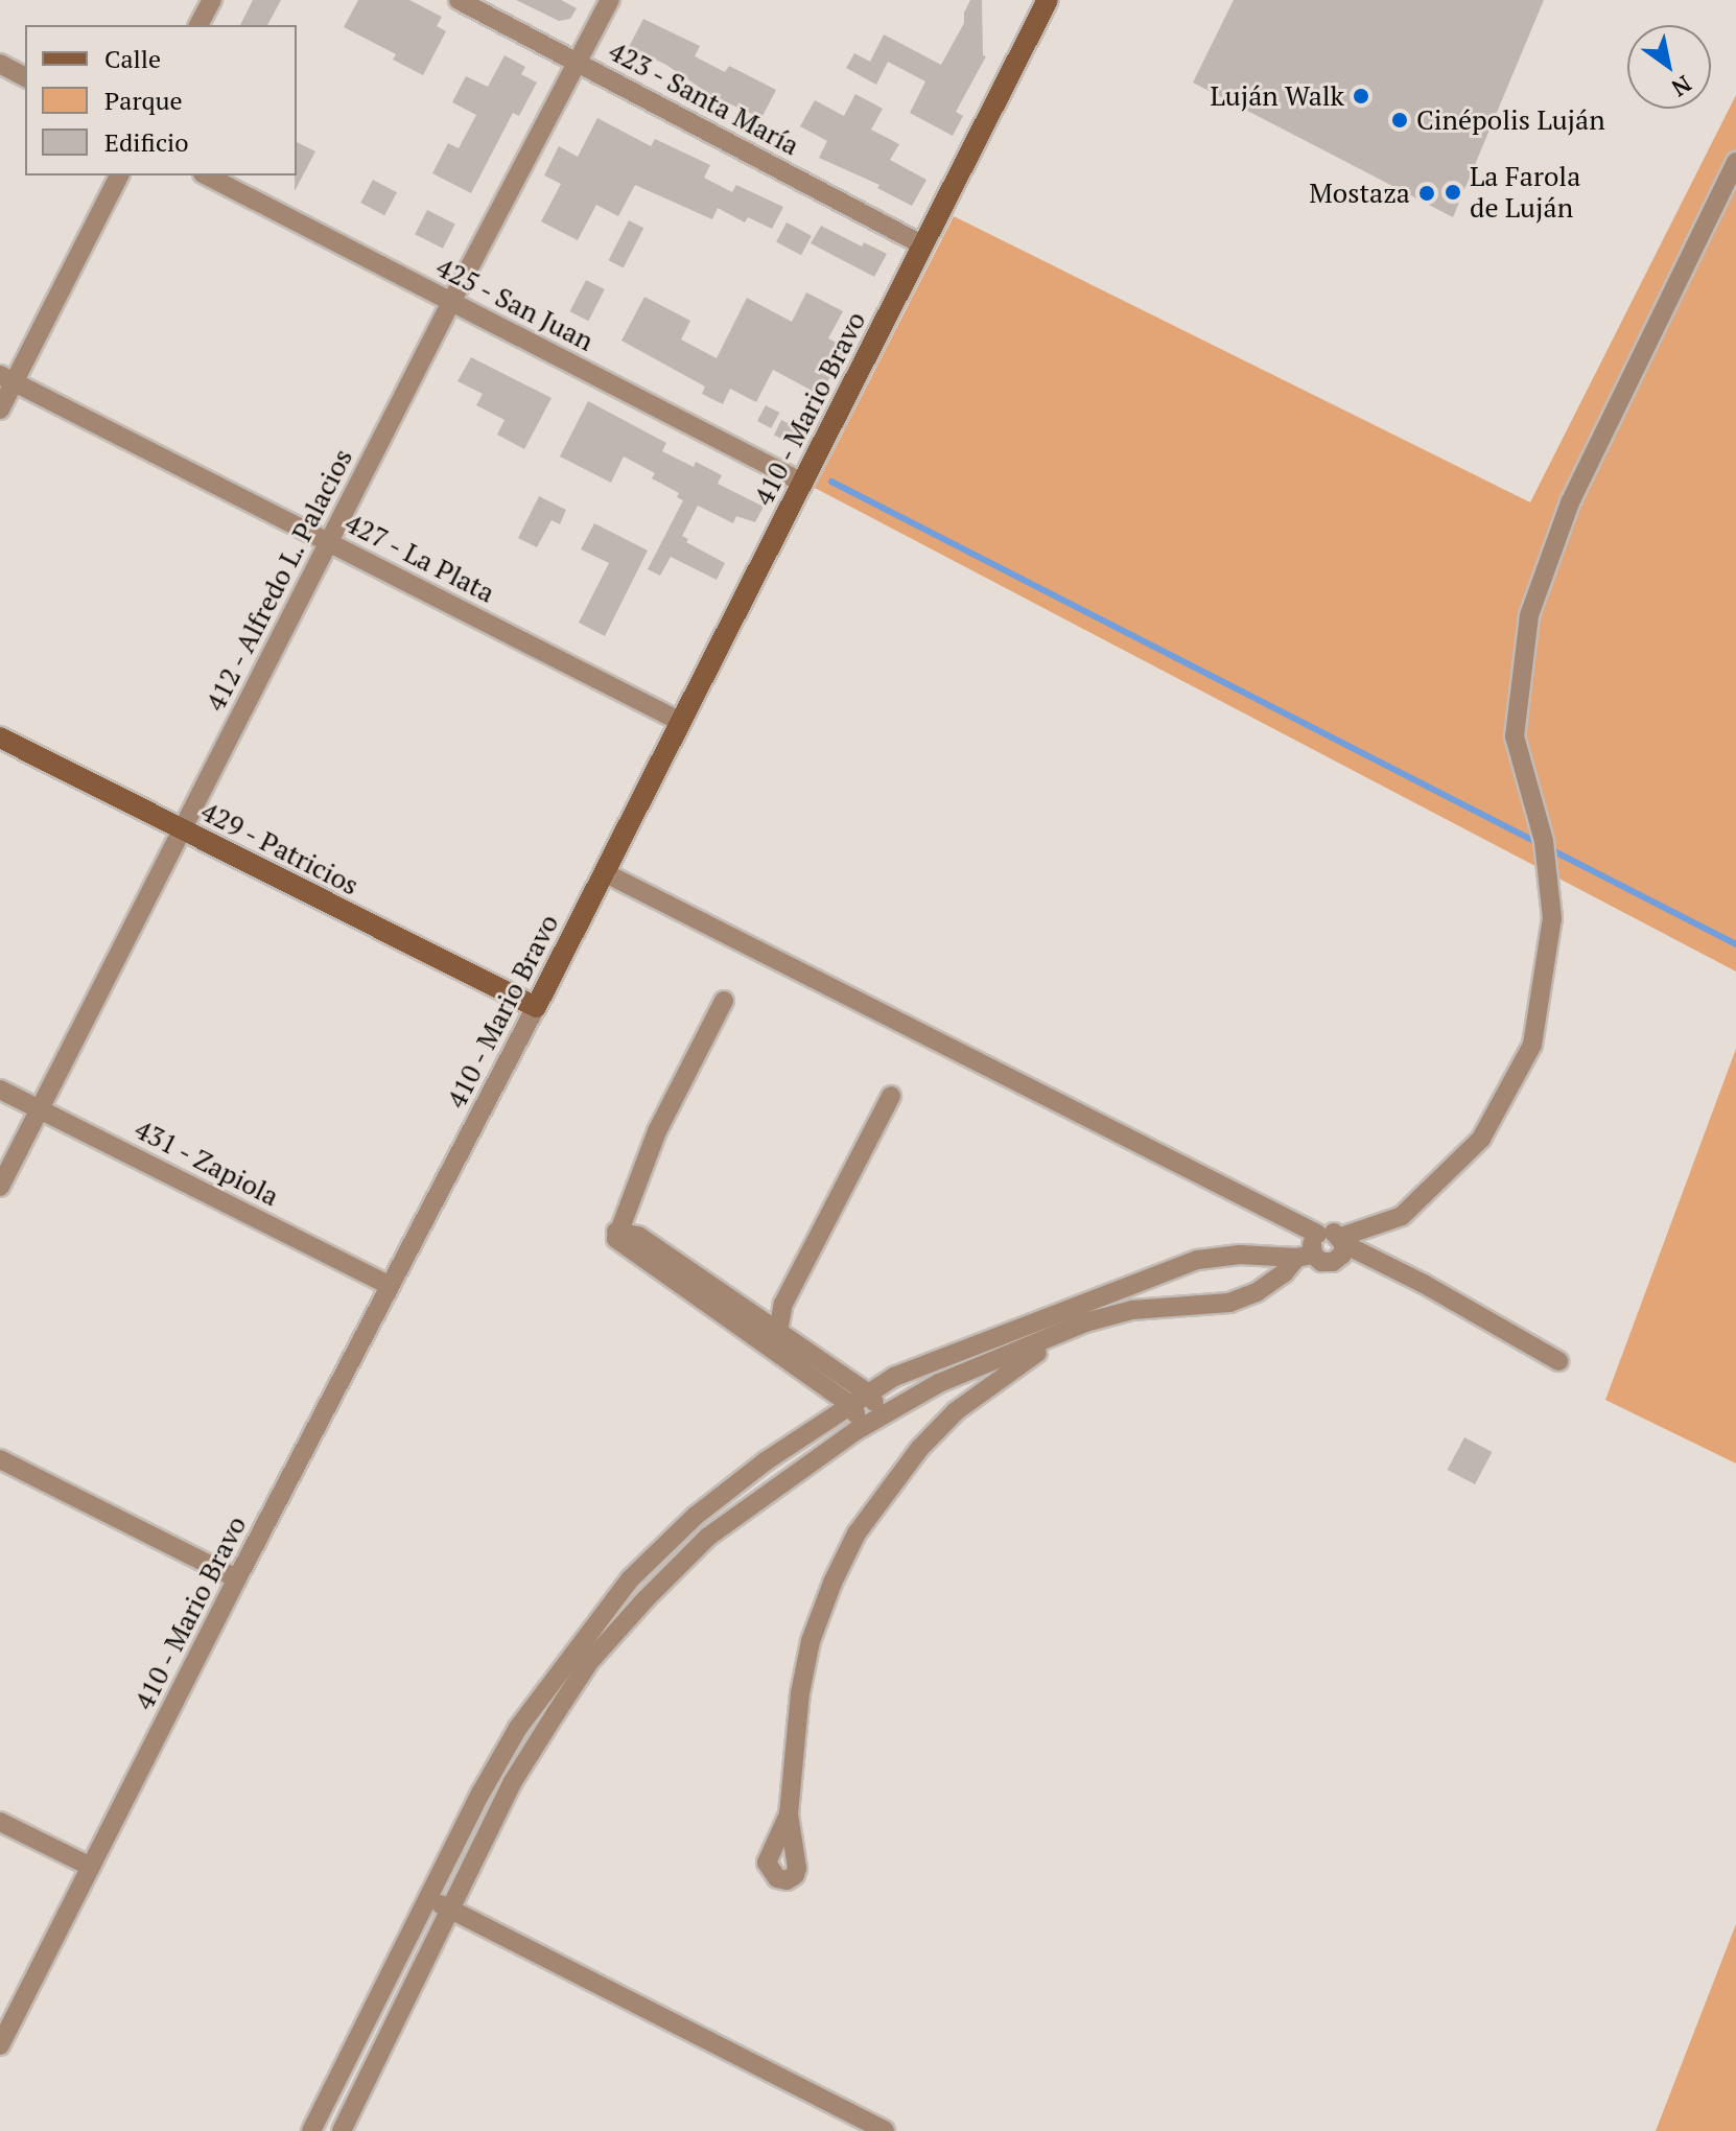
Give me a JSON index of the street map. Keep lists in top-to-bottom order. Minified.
{"streets":{"street":["423 - Santa María","425 - San Juan","410 - Mario Bravo","427 - La Plata","412 - Alfredo L. Palacios","429 - Patricios","431 - Zapiola"]},"crossings":[["423 - Santa María","410 - Mario Bravo"],["423 - Santa María","412 - Alfredo L. Palacios"],["425 - San Juan","410 - Mario Bravo"],["425 - San Juan","412 - Alfredo L. Palacios"],["410 - Mario Bravo","427 - La Plata"],["410 - Mario Bravo","429 - Patricios"],["410 - Mario Bravo","431 - Zapiola"],["427 - La Plata","412 - Alfredo L. Palacios"],["412 - Alfredo L. Palacios","429 - Patricios"],["412 - Alfredo L. Palacios","431 - Zapiola"]],"places":["Luján Walk","Cinépolis Luján","La Farola de Luján","Mostaza"],"legend":["Calle","Parque","Edificio"],"north":"bottom right"}
